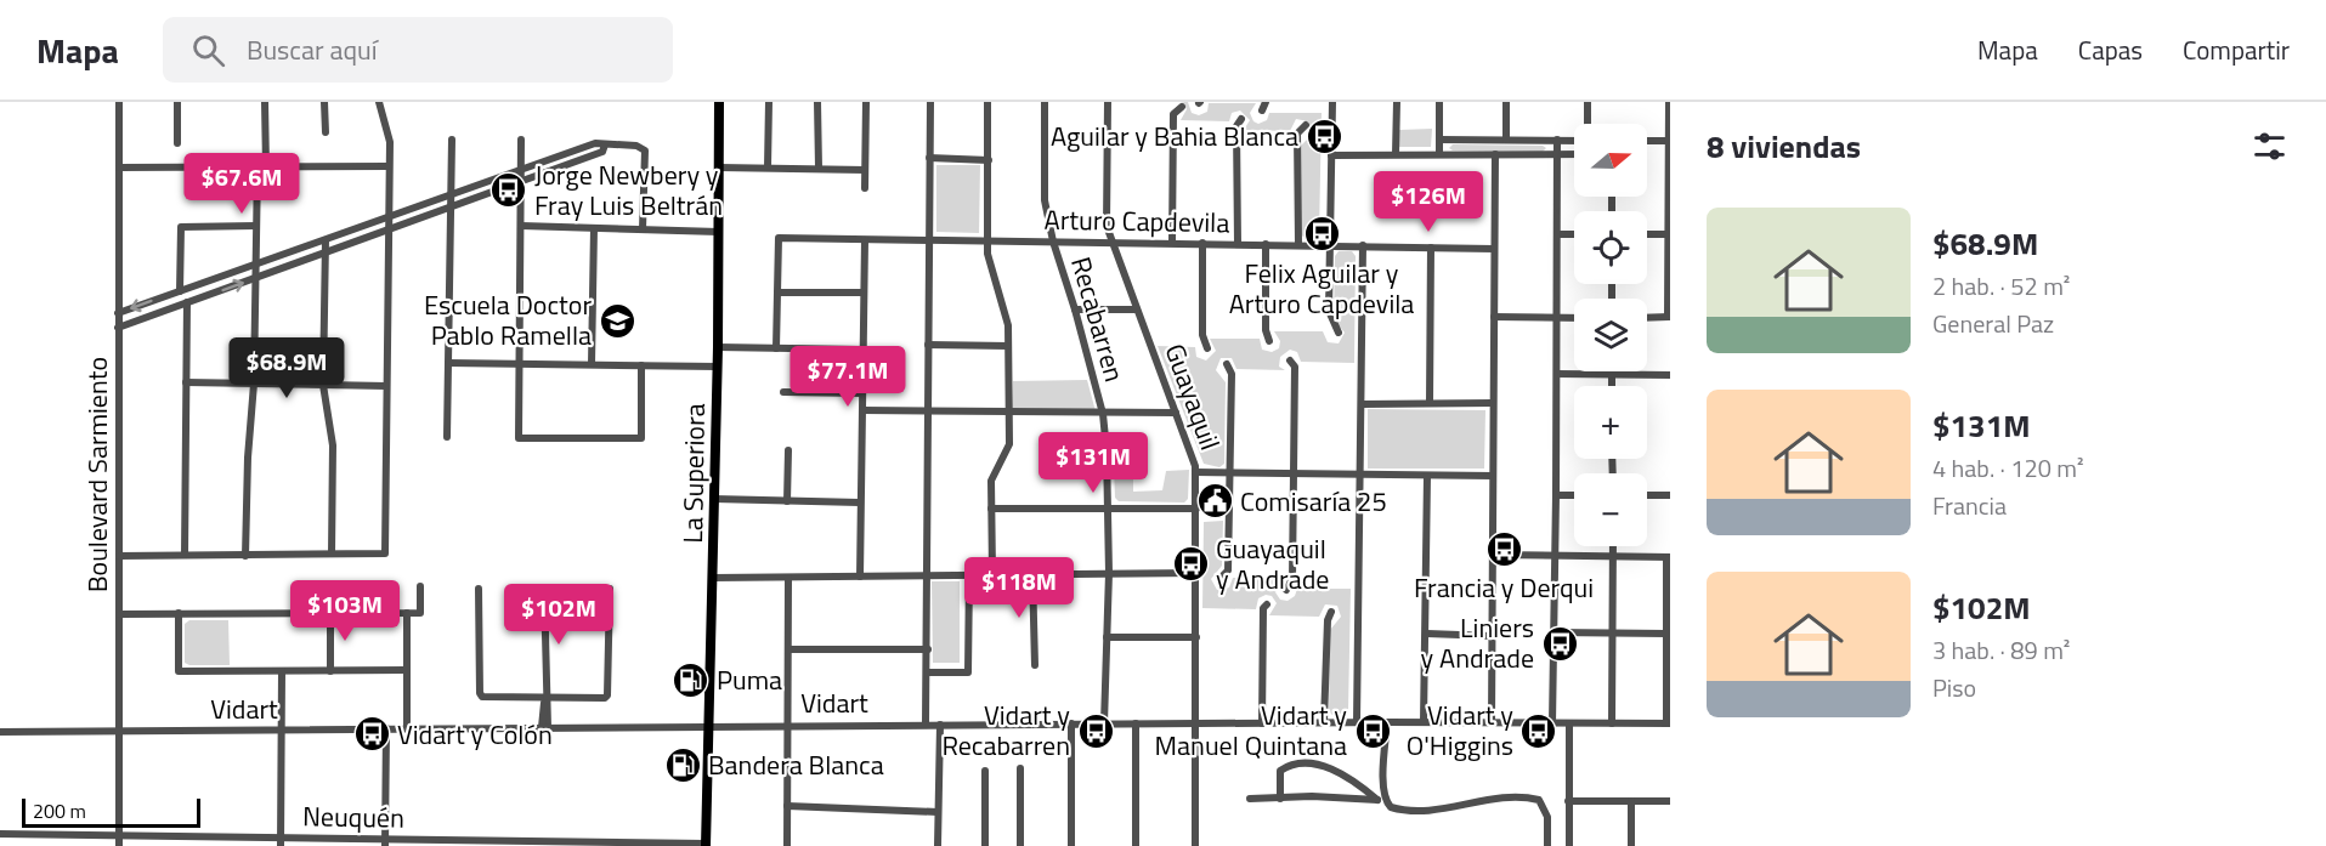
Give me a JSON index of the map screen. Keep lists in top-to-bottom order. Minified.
{"streets":{"main road":["La Superiora"],"street":["Arturo Capdevila","Recabarren","Guayaquil","Boulevard Sarmiento","Vidart","Neuquén"]},"crossings":[["Arturo Capdevila","Recabarren"],["Arturo Capdevila","Guayaquil"],["Recabarren","Vidart"],["Guayaquil","Vidart"],["La Superiora","Vidart"],["La Superiora","Neuquén"],["Boulevard Sarmiento","Vidart"],["Boulevard Sarmiento","Neuquén"]],"places":{"bus stop":["Aguilar y Bahia Blanca","Jorge Newbery y Fray Luis Beltrán","Felix Aguilar y Arturo Capdevila","Francia y Derqui","Guayaquil y Andrade","Liniers y Andrade","Vidart y Recabarren","Vidart y Manuel Quintana","Vidart y O'Higgins","Vidart y Colón"],"school or university":["Escuela Doctor Pablo Ramella"],"public building":["Comisaría 25"],"fuel station":["Puma","Bandera Blanca"]},"scale_bar":"200 m","north":"right","page":{"header":"Mapa","search":"Buscar aquí","nav":["Mapa","Capas","Compartir"],"heading":"8 viviendas","map_buttons":["+","−"],"price":["$67.6M","$126M","$68.9M","$77.1M","$131M","$118M","$103M","$102M"],"list":[{"name":"$68.9M","note":"2 hab. · 52 m² · General Paz"},{"name":"$131M","note":"4 hab. · 120 m² · Francia"},{"name":"$102M","note":"3 hab. · 89 m² · Piso"}],"scale":"200 m"}}
